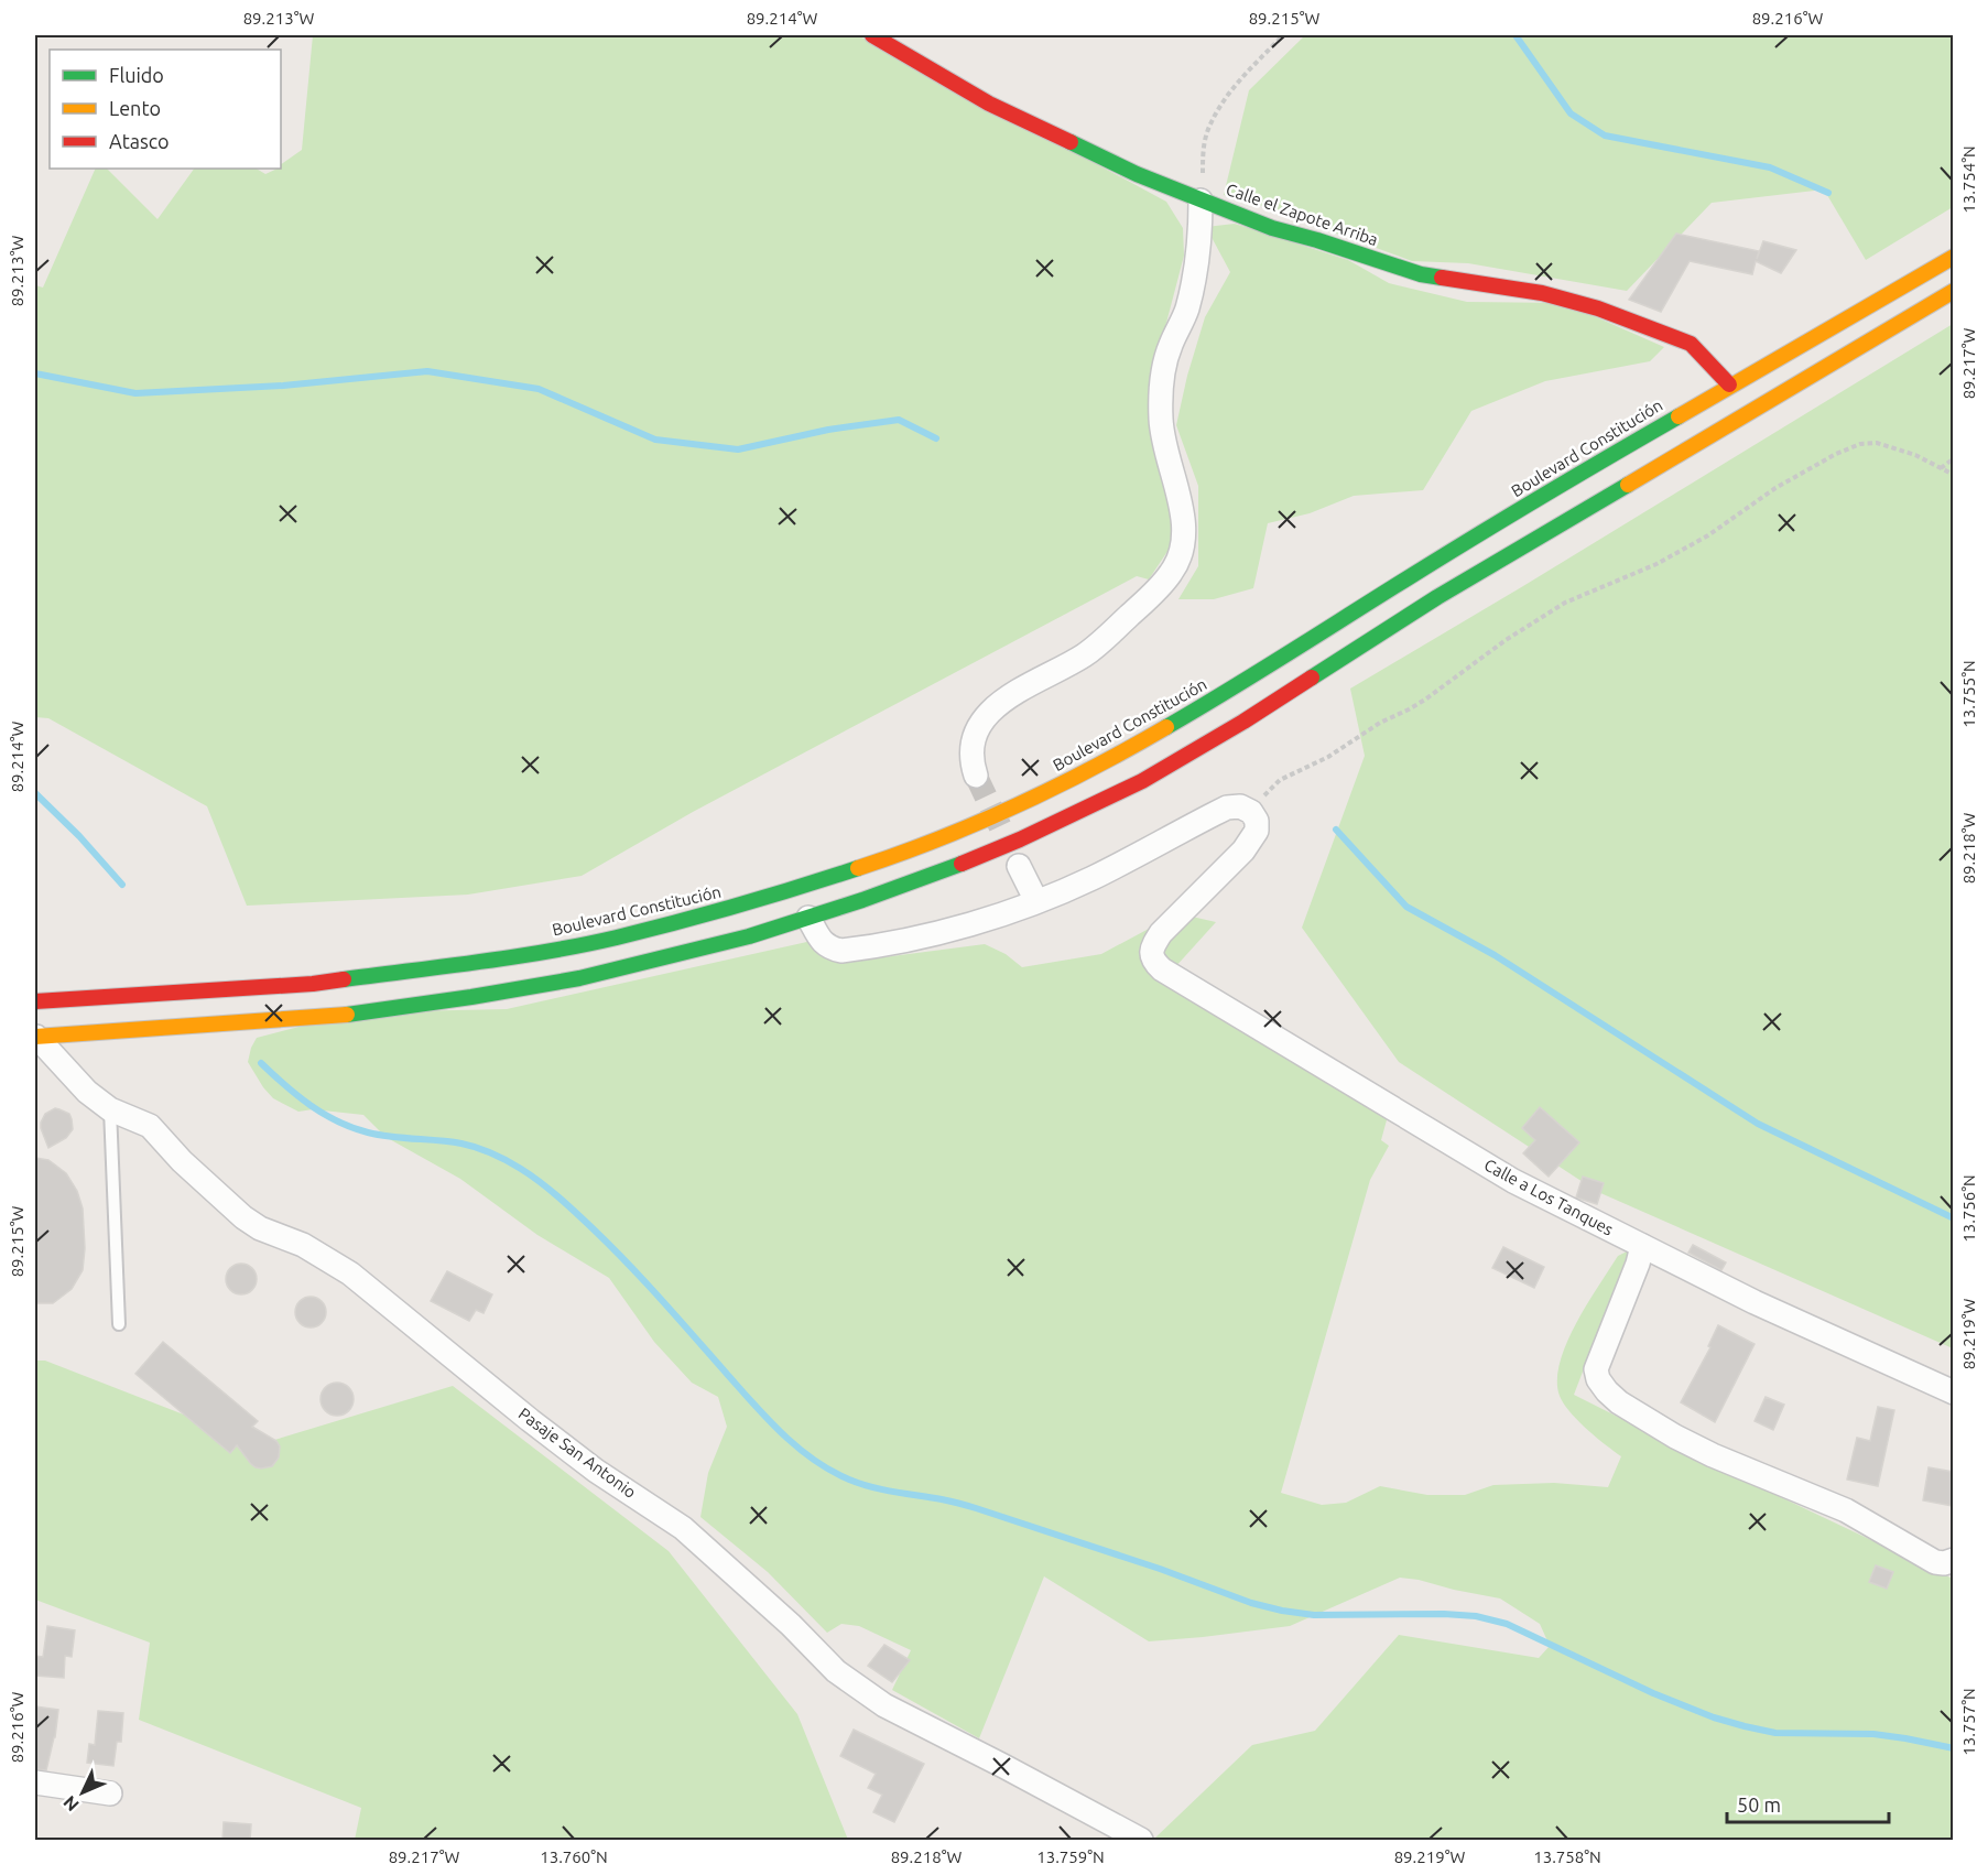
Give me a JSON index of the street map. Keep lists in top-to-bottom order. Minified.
{"streets":{"main road":["Calle el Zapote Arriba","Boulevard Constitución"],"street":["Calle a Los Tanques","Pasaje San Antonio"]},"crossings":[["Calle el Zapote Arriba","Boulevard Constitución"]],"legend":["Fluido","Lento","Atasco"],"scale_bar":"50 m","north":"bottom left","coordinates":["89.213°W","89.214°W","89.215°W","89.216°W","13.754°N","89.217°W","13.755°N","89.218°W","13.756°N","89.219°W","13.757°N","13.760°N","13.759°N","13.758°N"]}
